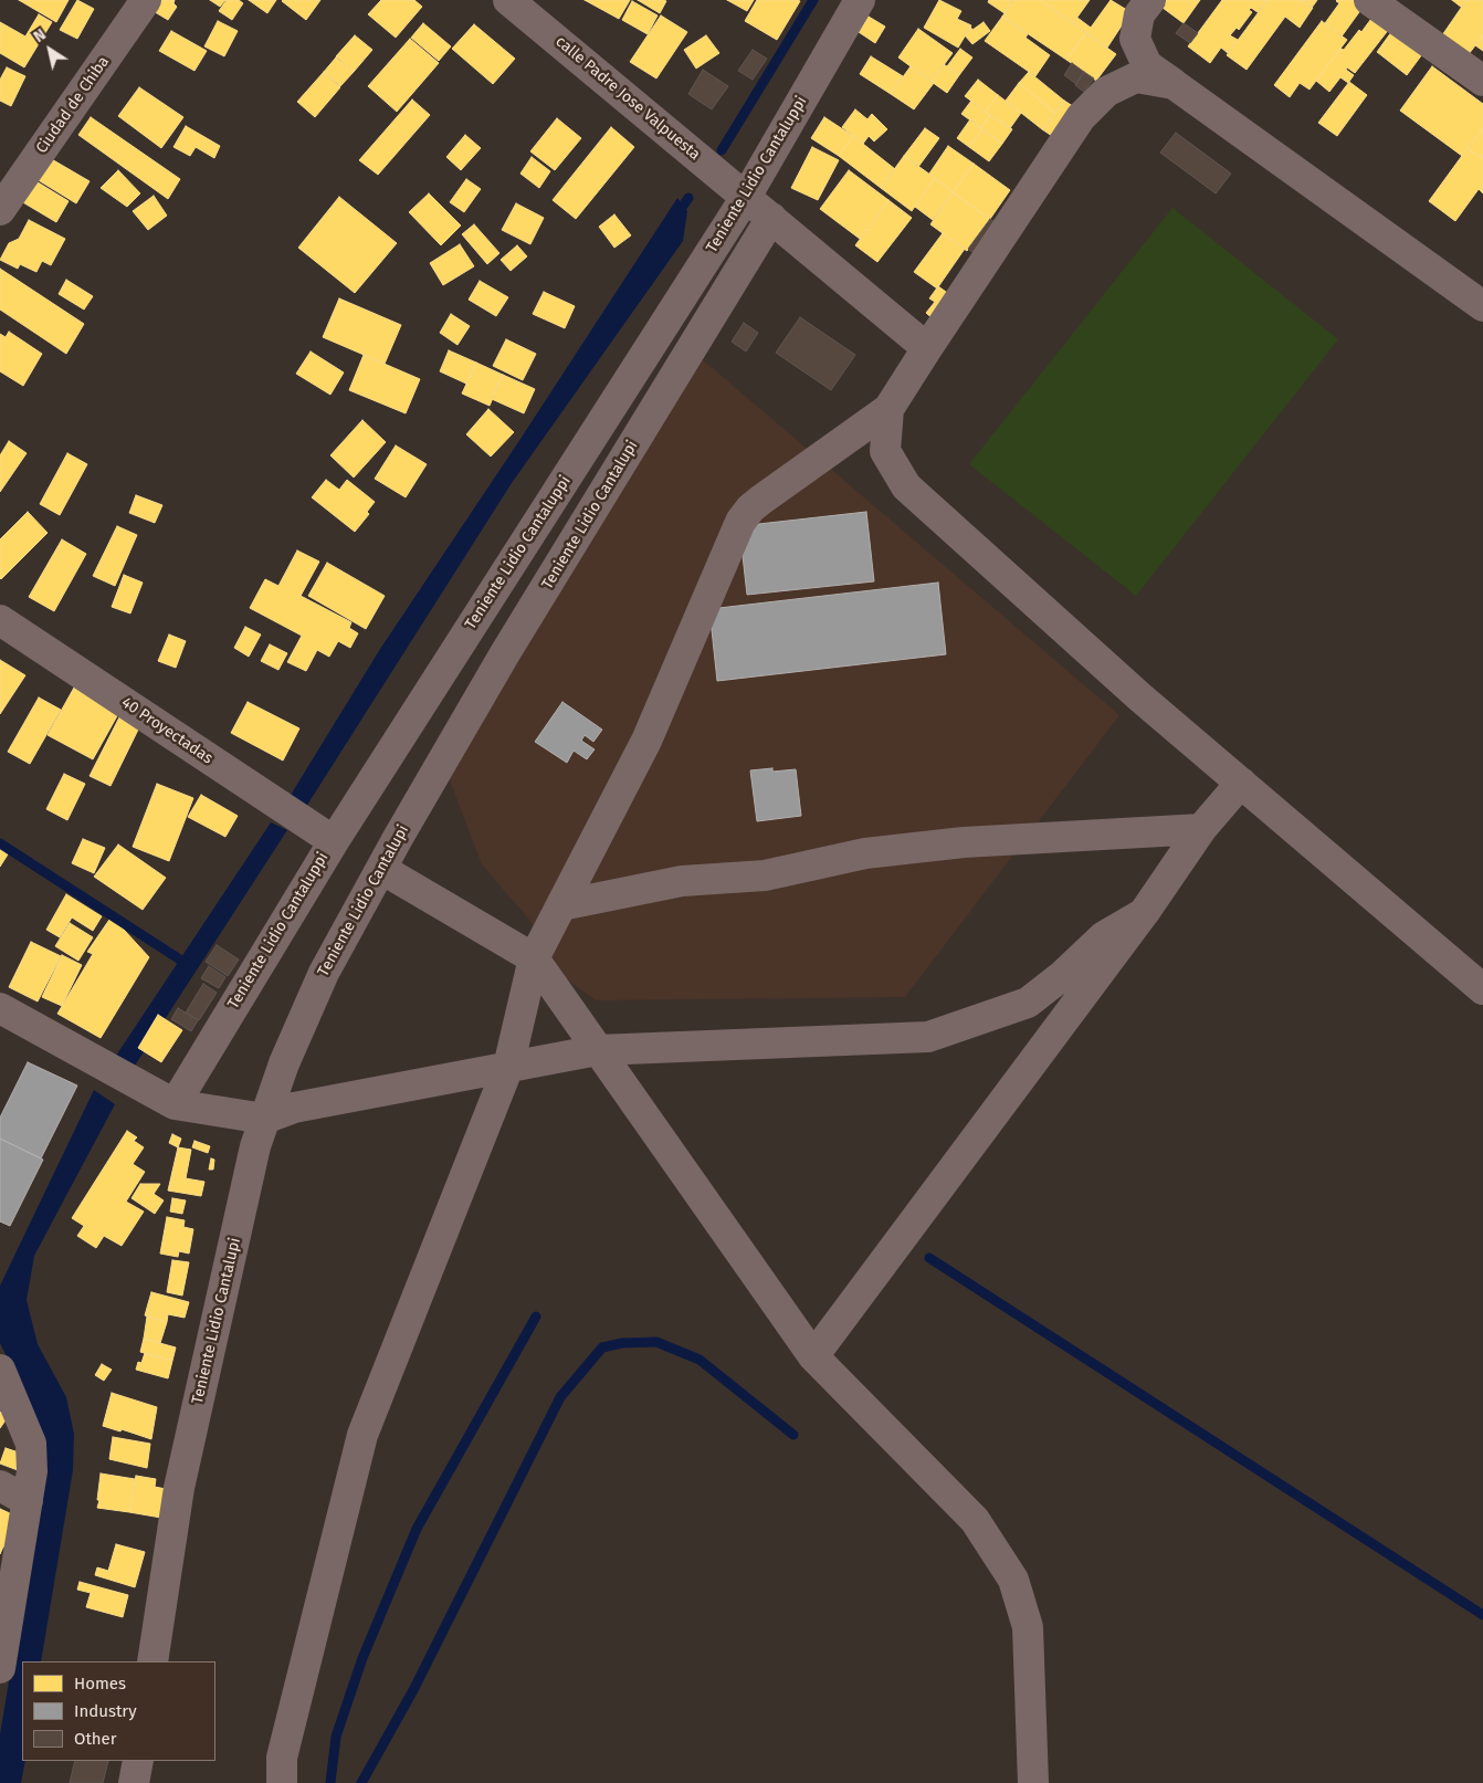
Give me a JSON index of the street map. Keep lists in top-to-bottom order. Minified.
{"streets":{"street":["calle Padre Jose Valpuesta","Ciudad de Chiba","Teniente Lidio Cantaluppi","Teniente Lidio Cantalupi","40 Proyectadas"]},"crossings":[["calle Padre Jose Valpuesta","Teniente Lidio Cantaluppi"],["calle Padre Jose Valpuesta","Teniente Lidio Cantalupi"],["Teniente Lidio Cantaluppi","40 Proyectadas"]],"legend":["Homes","Industry","Other"],"north":"top left"}
